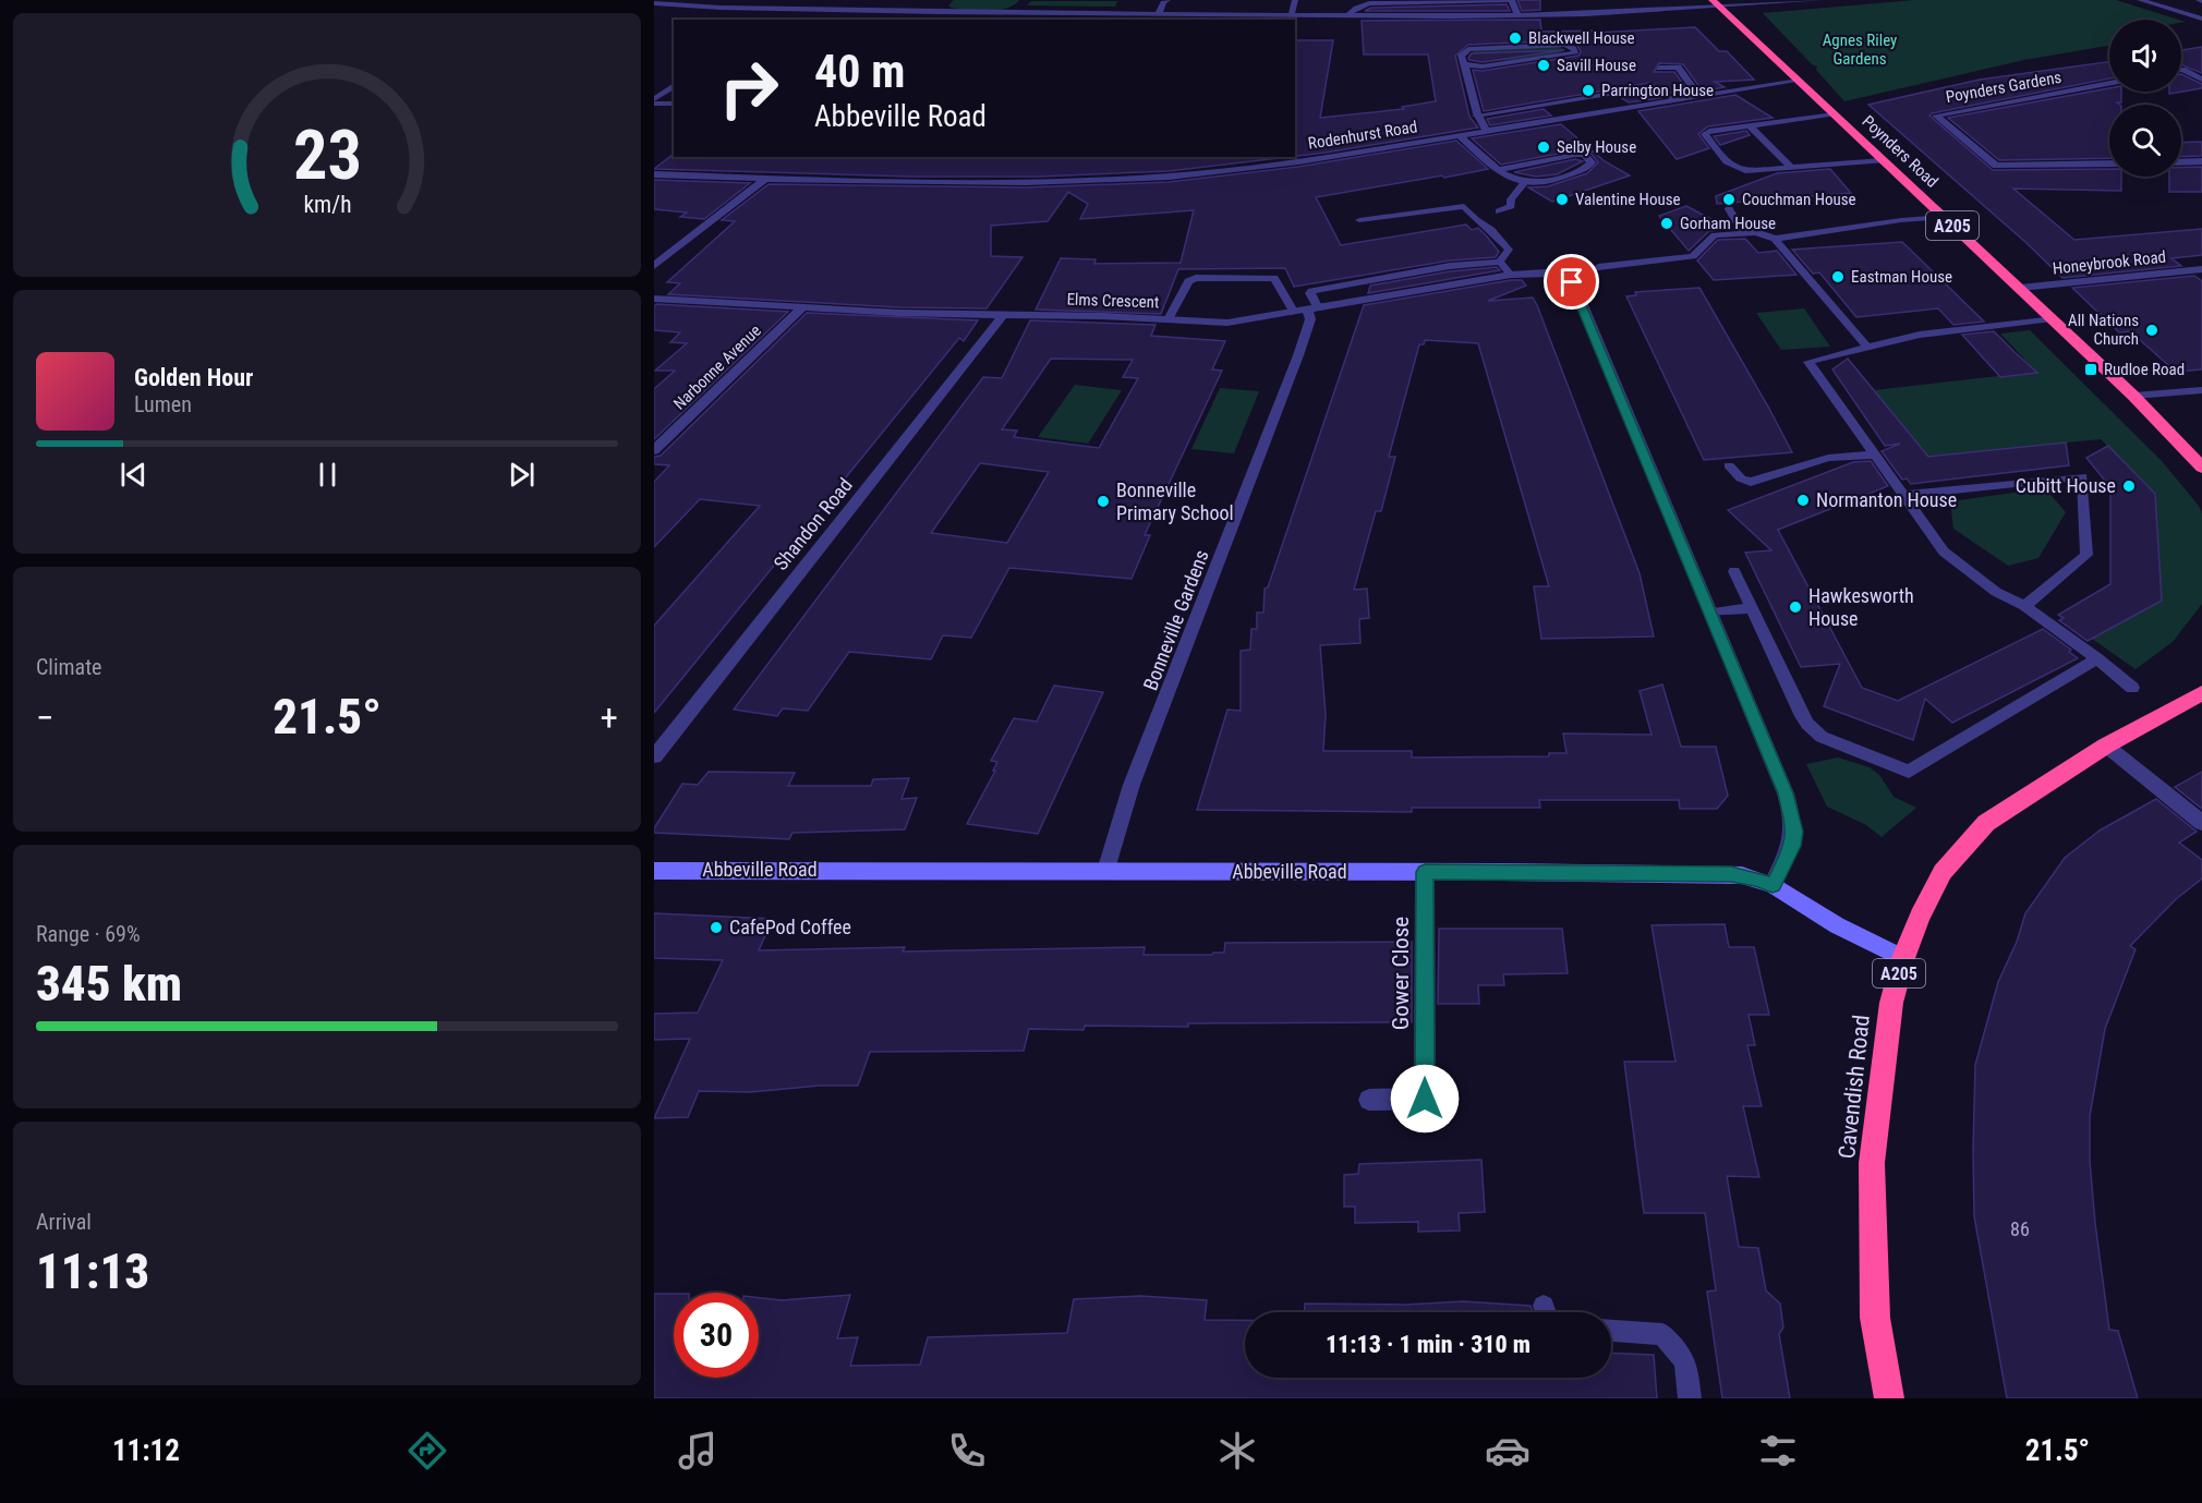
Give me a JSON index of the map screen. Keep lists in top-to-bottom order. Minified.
{"streets":{"highway":["Poynders Road","A205","Cavendish Road"],"street":["Poynders Gardens","Rodenhurst Road","Honeybrook Road","Elms Crescent","Narbonne Avenue","Shandon Road","Bonneville Gardens","Abbeville Road","Gower Close"]},"crossings":[["Rodenhurst Road","Poynders Road"],["Poynders Road","Honeybrook Road"],["Elms Crescent","Narbonne Avenue"],["Elms Crescent","Shandon Road"],["Elms Crescent","Bonneville Gardens"],["Bonneville Gardens","Abbeville Road"],["Abbeville Road","Gower Close"],["Abbeville Road","Cavendish Road"]],"parks":["Agnes Riley Gardens"],"places":{"other":["Blackwell House","Savill House","Parrington House","Selby House","Valentine House","Couchman House","Gorham House","Eastman House","All Nations Church","Cubitt House","Normanton House","Bonneville Primary School","Hawkesworth House","CafePod Coffee"],"transit":["Rudloe Road"]},"house_numbers":["86"],"page":{"turn":["40 m","Abbeville Road"],"song":["Golden Hour","Lumen"],"tile":["Climate",["Range · 69%","345 km"],["Arrival","11:13"]],"heat":["−","21.5°","+"],"limit":"30","trip":"11:13 · 1 min · 310 m","tabs":["11:12","21.5°"],"gauge":["23","km/h"]}}
